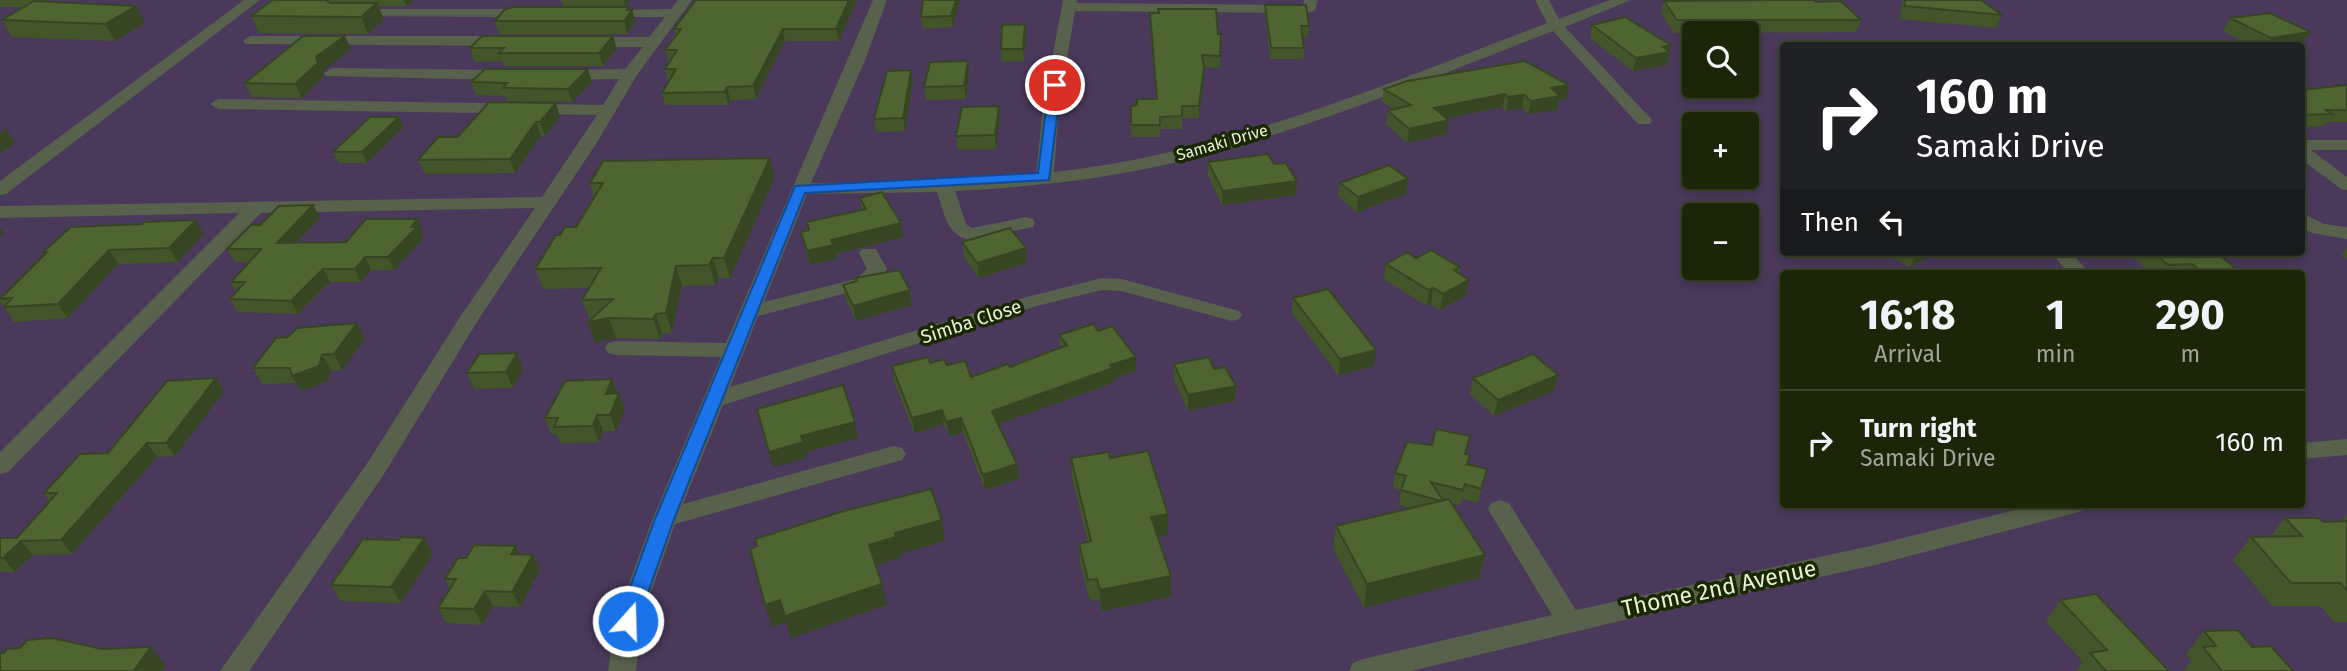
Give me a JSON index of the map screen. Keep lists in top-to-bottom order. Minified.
{"streets":{"street":["Samaki Drive","Simba Close","Thome 2nd Avenue"]},"page":{"map_buttons":["+","−"],"turn":["160 m","Samaki Drive"],"then":"Then","eta":["16:18","Arrival","1","min","290","m"],"list":[{"name":"Turn right","note":"Samaki Drive","value":"160 m"}]}}
